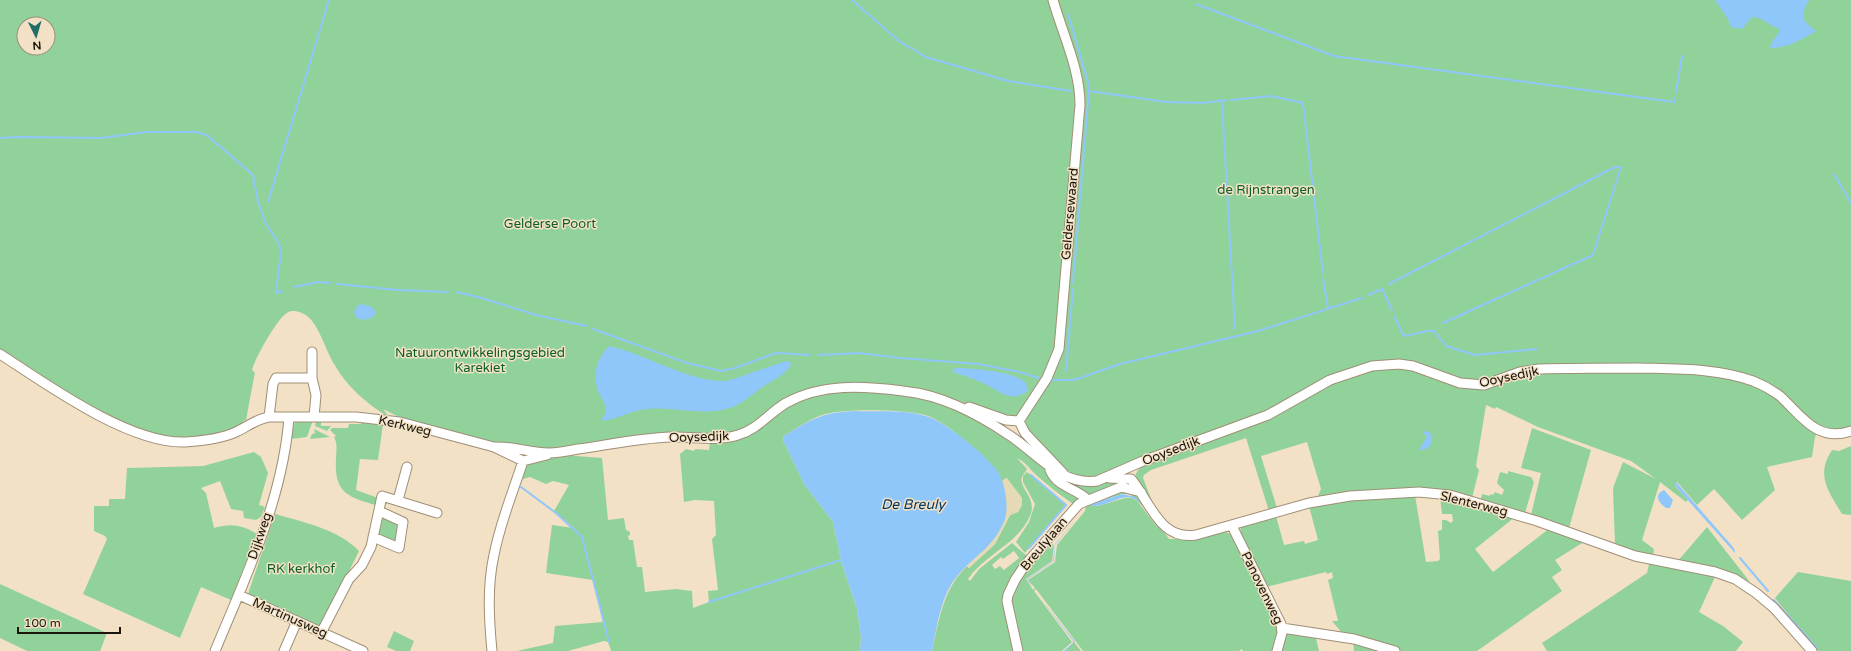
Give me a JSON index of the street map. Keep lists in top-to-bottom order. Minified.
{"streets":{"street":["Geldersewaard","Ooysedijk","Kerkweg","Slenterweg","Dijkweg","Breulylaan","Panovenweg","Martinusweg"]},"crossings":[["Ooysedijk","Kerkweg"],["Kerkweg","Dijkweg"],["Slenterweg","Breulylaan"],["Slenterweg","Panovenweg"],["Dijkweg","Martinusweg"]],"water":["De Breuly"],"parks":["de Rijnstrangen","Gelderse Poort","Natuurontwikkelingsgebied Karekiet","RK kerkhof"],"scale_bar":"100 m","north":"bottom"}
